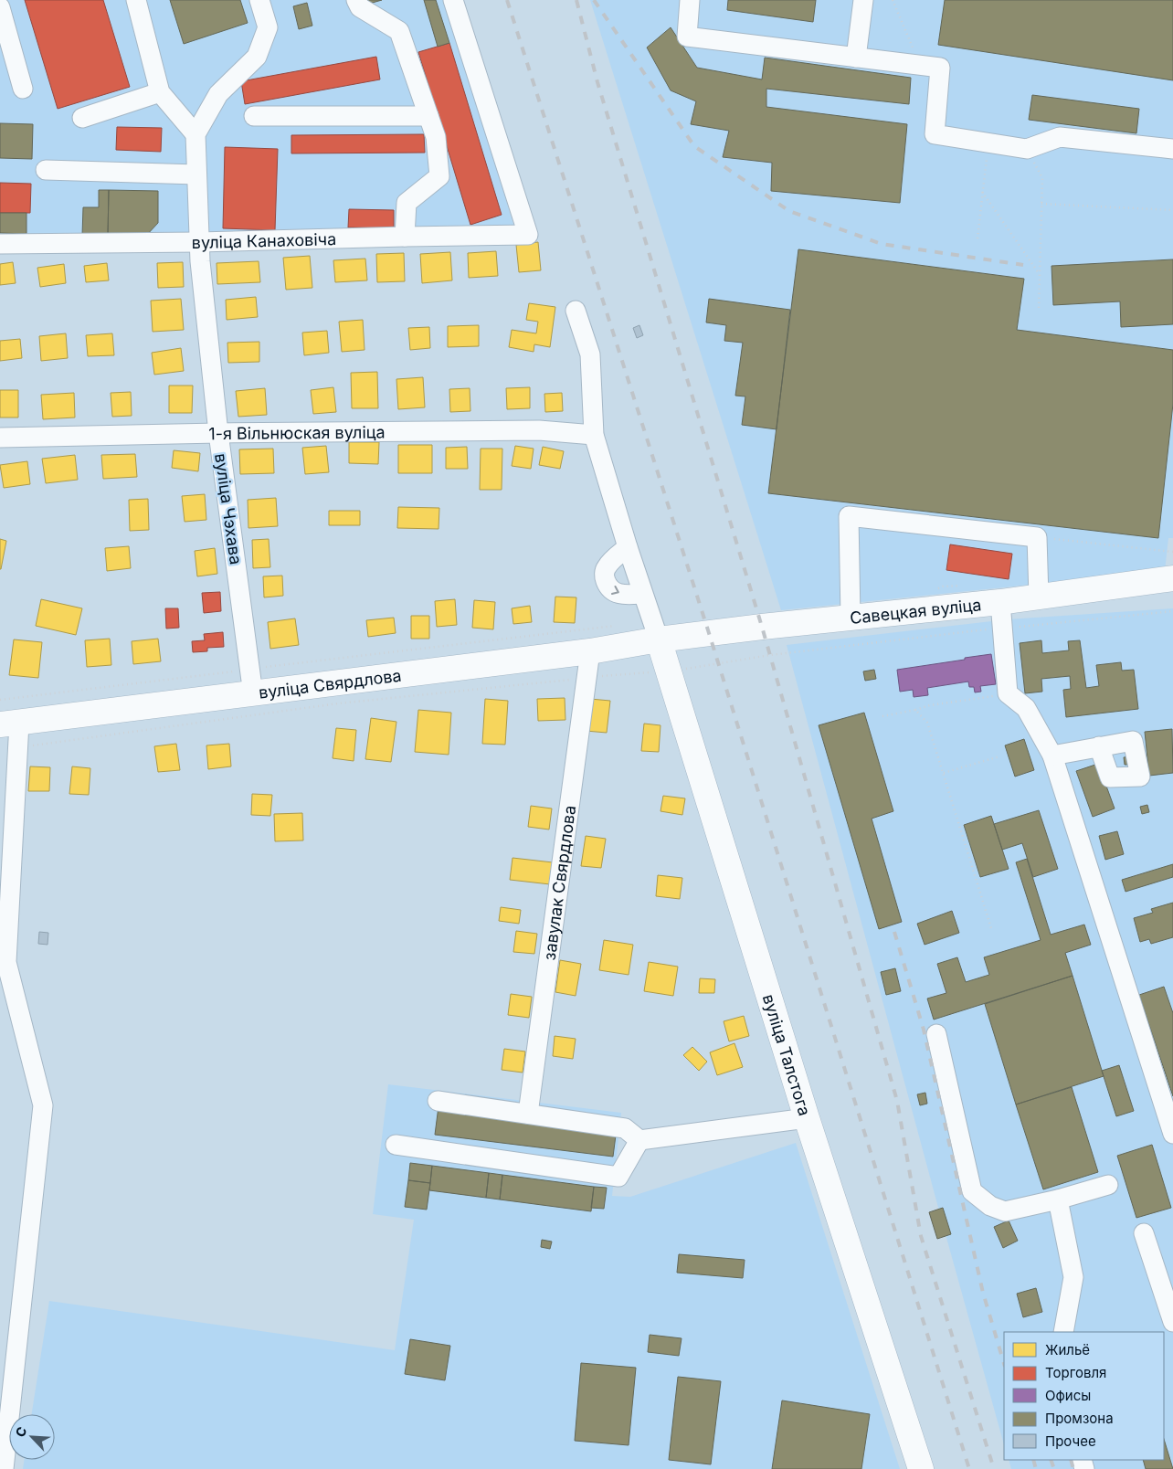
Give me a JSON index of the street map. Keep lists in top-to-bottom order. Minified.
{"streets":{"main road":["Савецкая вуліца","вуліца Свярдлова","вуліца Талстога"],"street":["вуліца Канаховіча","1-я Вільнюская вуліца","вуліца Чэхава","завулак Свярдлова"]},"crossings":[["вуліца Канаховіча","вуліца Чэхава"],["1-я Вільнюская вуліца","вуліца Чэхава"],["вуліца Чэхава","вуліца Свярдлова"],["Савецкая вуліца","вуліца Свярдлова"],["Савецкая вуліца","вуліца Талстога"],["вуліца Свярдлова","завулак Свярдлова"],["вуліца Свярдлова","вуліца Талстога"]],"legend":["Жильё","Торговля","Офисы","Промзона","Прочее"],"north":"top left"}
